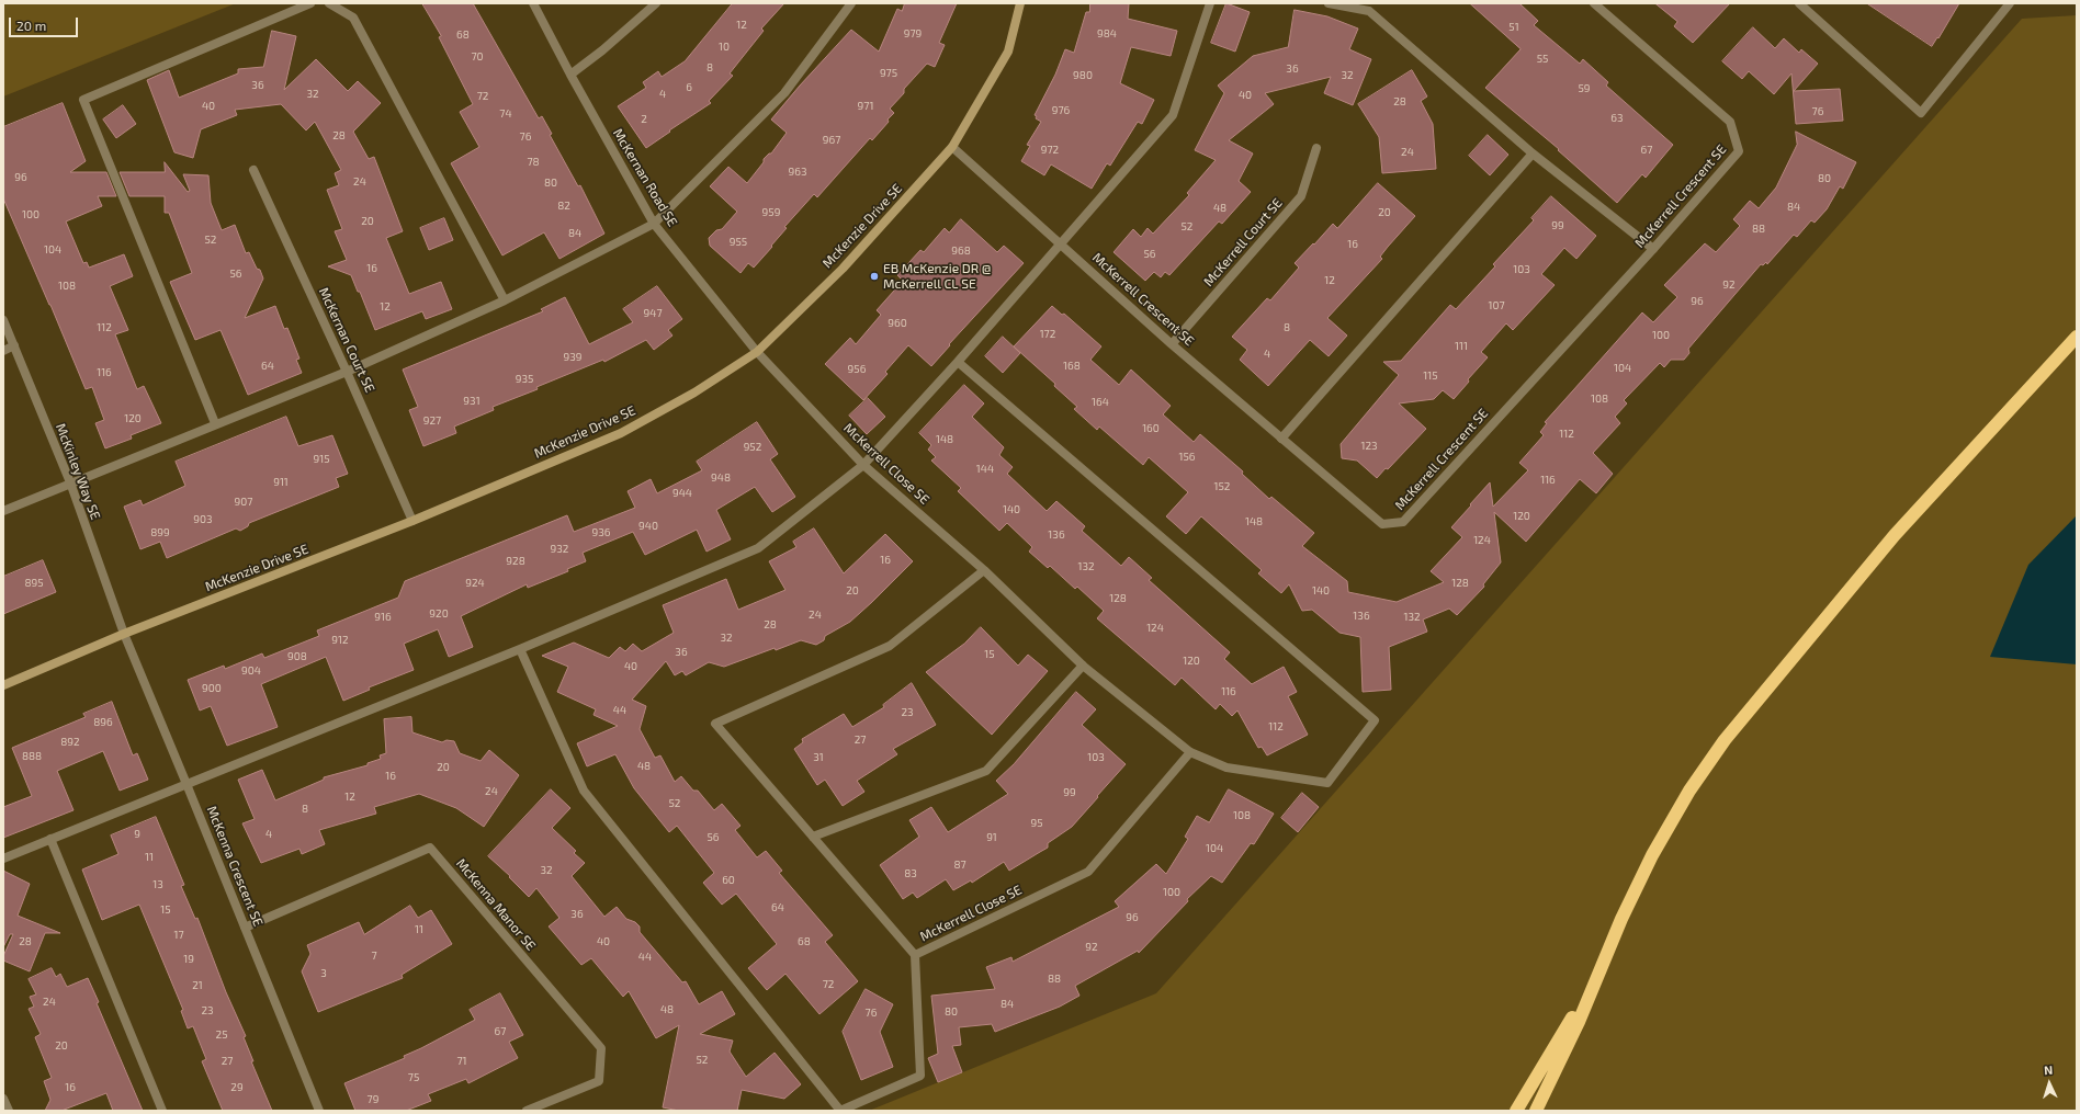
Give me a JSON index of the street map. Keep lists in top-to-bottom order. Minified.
{"streets":{"street":["McKernan Road SE","McKerrell Crescent SE","McKenzie Drive SE","McKerrell Court SE","McKernan Court SE","McKerrell Close SE","McKinley Way SE","McKenna Crescent SE","McKenna Manor SE"]},"crossings":[["McKernan Road SE","McKenzie Drive SE"],["McKernan Road SE","McKerrell Close SE"],["McKerrell Crescent SE","McKenzie Drive SE"],["McKerrell Crescent SE","McKerrell Court SE"],["McKenzie Drive SE","McKernan Court SE"],["McKenzie Drive SE","McKerrell Close SE"],["McKenzie Drive SE","McKinley Way SE"],["McKenzie Drive SE","McKenna Crescent SE"],["McKinley Way SE","McKenna Crescent SE"],["McKenna Crescent SE","McKenna Manor SE"]],"places":["EB McKenzie DR @ McKerrell CL SE"],"house_numbers":["12","51","979","984","68","10","70","55","8","36","975","980","32","36","6","59","32","4","40","72","28","40","971","976","76","74","63","2","28","76","967","972","67","24","78","963","96","80","24","80","82","84","48","959","20","100","20","99","52","88","84","52","955","16","104","968","56","16","103","56","12","92","108","96","107","12","947","960","112","8","172","100","111","4","939","64","168","104","956","116","115","935","108","931","164","120","927","160","112","148","123","952","156","915","144","948","116","911","152","944","907","140","120","903","148","940","899","936","136","124","932","16","928","132","895","924","128","20","140","128","920","24","136","916","132","28","124","32","912","36","15","908","120","40","904","900","116","44","23","896","112","27","892","888","31","103","48","20","16","24","99","12","52","8","108","95","9","4","56","91","104","11","87","32","83","60","13","100","64","15","36","96","11","17","28","40","68","92","7","44","19","3","88","72","21","24","84","48","23","80","76","67","25","20","52","27","71","75","16","29","79"],"scale_bar":"20 m","north":"top"}
